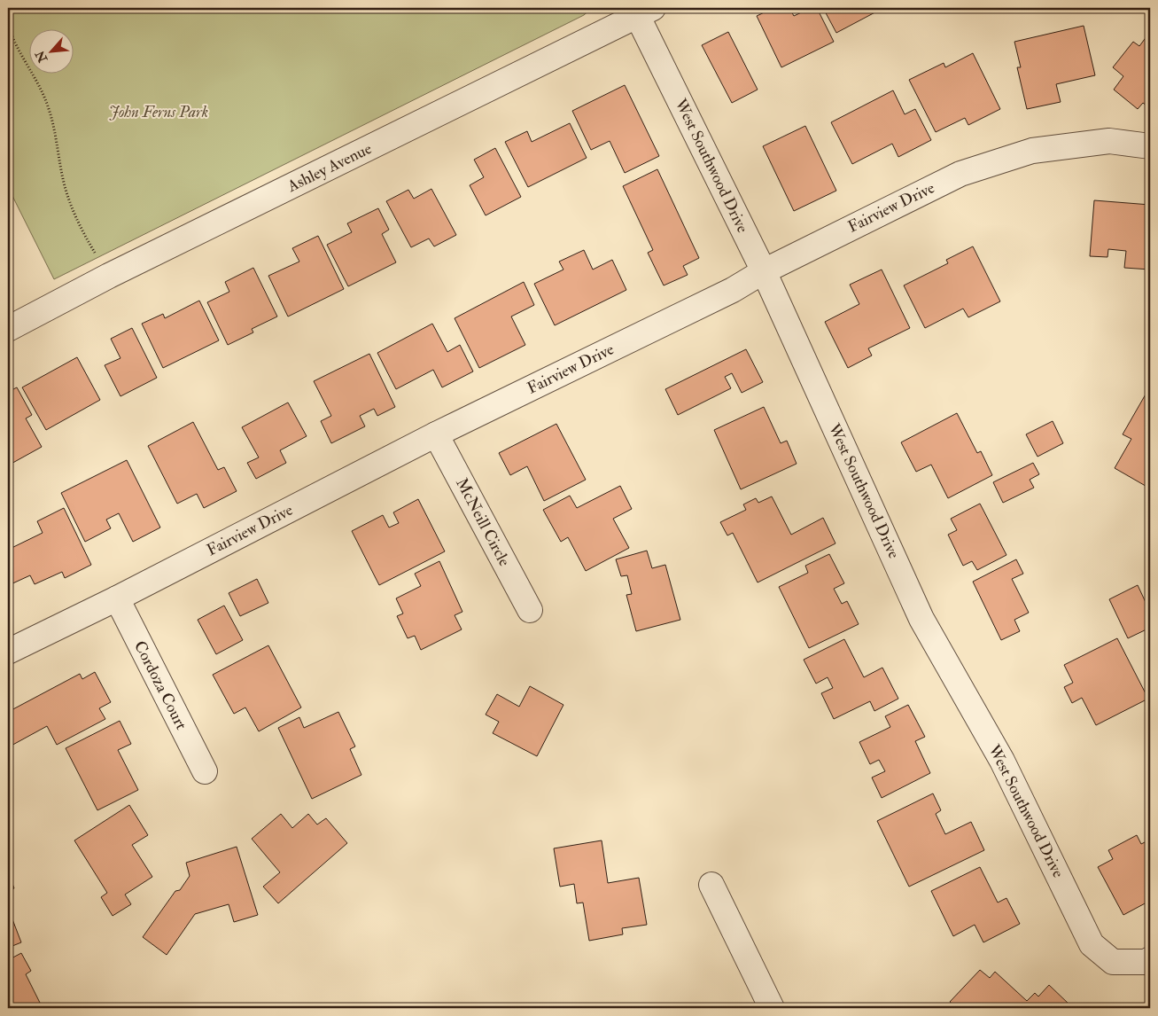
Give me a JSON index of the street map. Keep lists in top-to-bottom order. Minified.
{"streets":{"street":["West Southwood Drive","Ashley Avenue","Fairview Drive","McNeill Circle","Cordoza Court"]},"crossings":[["West Southwood Drive","Ashley Avenue"],["West Southwood Drive","Fairview Drive"],["Fairview Drive","McNeill Circle"],["Fairview Drive","Cordoza Court"]],"parks":["John Ferns Park"],"north":"bottom left"}
